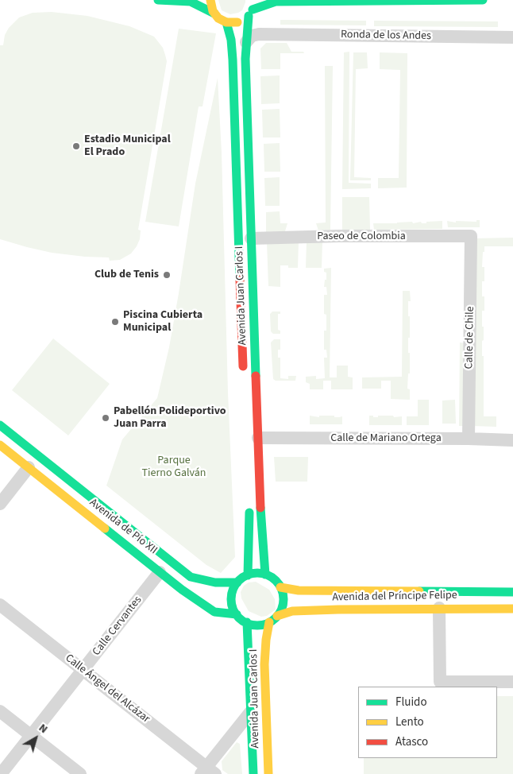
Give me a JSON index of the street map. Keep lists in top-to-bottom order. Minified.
{"streets":{"street":["Ronda de los Andes","Paseo de Colombia","Avenida Juan Carlos I","Calle de Chile","Calle de Mariano Ortega","Avenida de Pío XII","Avenida del Príncipe Felipe","Calle Cervantes","Calle Ángel del Alcázar"]},"crossings":[["Ronda de los Andes","Avenida Juan Carlos I"],["Paseo de Colombia","Avenida Juan Carlos I"],["Paseo de Colombia","Calle de Chile"],["Avenida Juan Carlos I","Calle de Mariano Ortega"],["Avenida Juan Carlos I","Avenida de Pío XII"],["Avenida Juan Carlos I","Avenida del Príncipe Felipe"],["Calle de Chile","Calle de Mariano Ortega"],["Avenida de Pío XII","Avenida del Príncipe Felipe"],["Avenida de Pío XII","Calle Cervantes"],["Calle Cervantes","Calle Ángel del Alcázar"]],"parks":["Parque Tierno Galván"],"places":["Estadio Municipal El Prado","Club de Tenis","Piscina Cubierta Municipal","Pabellón Polideportivo Juan Parra"],"legend":["Fluido","Lento","Atasco"],"north":"top right"}
